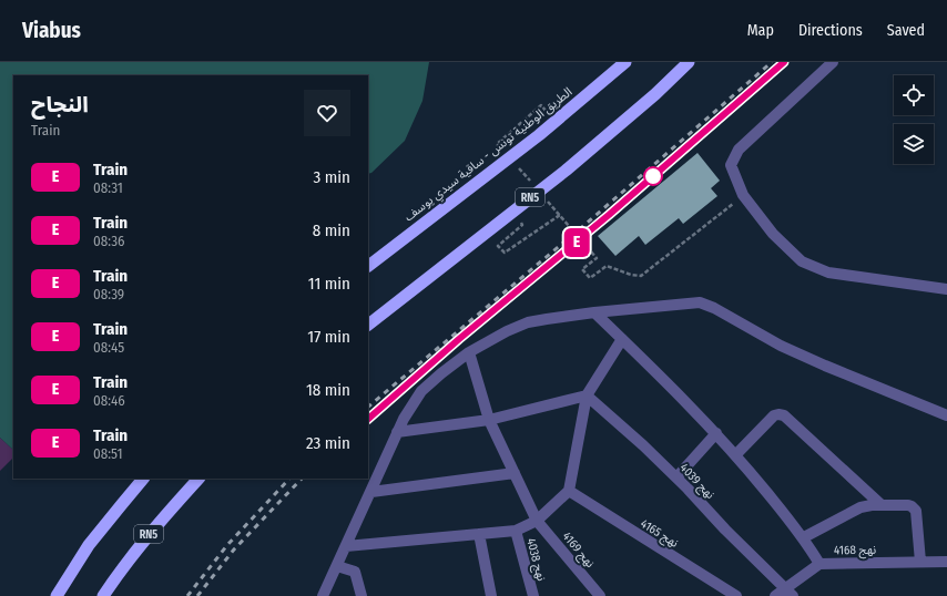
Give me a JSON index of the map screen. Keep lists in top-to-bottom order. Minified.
{"streets":{"highway":["الطريق الوطنية تونس - ساقية سيدي يوسف","RN5"],"street":["نهج 4039","نهج 4165","نهج 4169","نهج 4168","نهج 4038"]},"crossings":[["نهج 4039","نهج 4168"]],"page":{"header":"Viabus","nav":["Map","Directions","Saved"],"on_map":"E","heading":["النجاح","Train"],"list":[{"mark":"E","name":"Train","note":"08:31","value":"3 min"},{"mark":"E","name":"Train","note":"08:36","value":"8 min"},{"mark":"E","name":"Train","note":"08:39","value":"11 min"},{"mark":"E","name":"Train","note":"08:45","value":"17 min"},{"mark":"E","name":"Train","note":"08:46","value":"18 min"},{"mark":"E","name":"Train","note":"08:51","value":"23 min"}]}}
